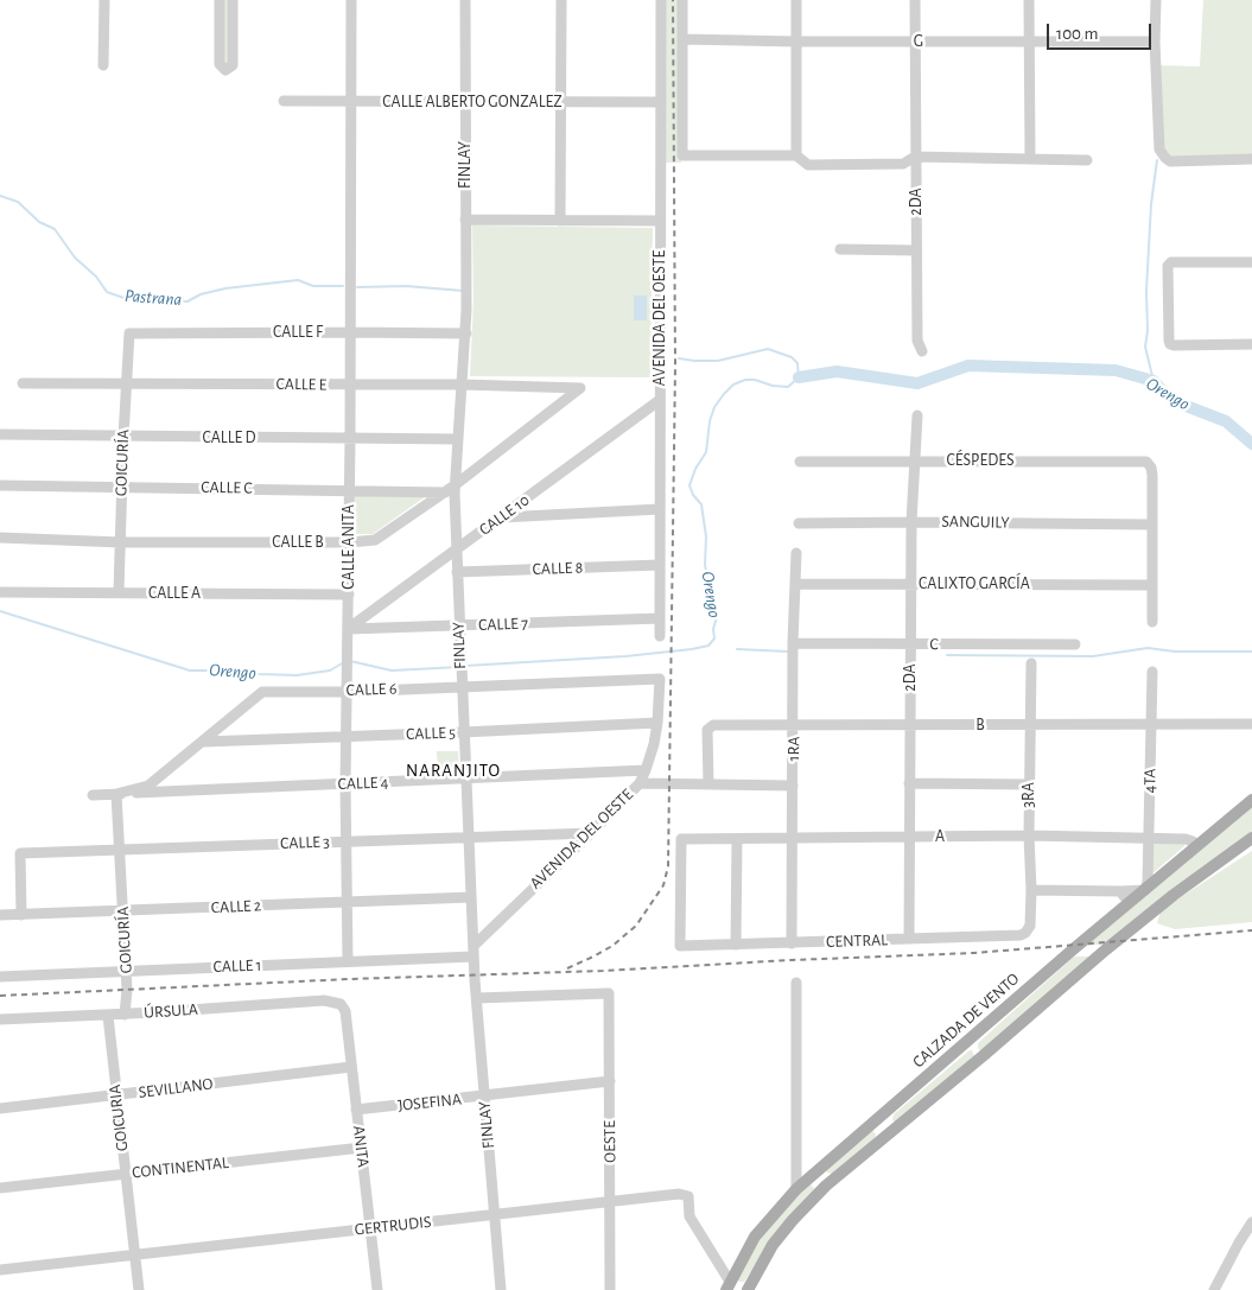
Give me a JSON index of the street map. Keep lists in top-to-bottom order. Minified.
{"streets":{"main road":["CALZADA DE VENTO"],"street":["G","CALLE ALBERTO GONZALEZ","FINLAY","2DA","AVENIDA DEL OESTE","CALLE F","CALLE E","CALLE D","CÉSPEDES","GOICURÍA","CALLE C","CALLE 10","SANGUILY","CALLE B","CALLE ANITA","CALLE 8","CALIXTO GARCÍA","CALLE A","CALLE 7","C","CALLE 6","B","CALLE 5","1RA","4TA","CALLE 4","3RA","A","CALLE 3","CALLE 2","CENTRAL","CALLE 1","ÚRSULA","SEVILLANO","JOSEFINA","GOICURIA","OESTE","ANITA","CONTINENTAL","GERTRUDIS"]},"crossings":[["G","2DA"],["CALLE ALBERTO GONZALEZ","FINLAY"],["CALLE ALBERTO GONZALEZ","AVENIDA DEL OESTE"],["CALLE ALBERTO GONZALEZ","CALLE ANITA"],["FINLAY","AVENIDA DEL OESTE"],["FINLAY","CALLE F"],["FINLAY","CALLE E"],["FINLAY","CALLE D"],["FINLAY","CALLE C"],["FINLAY","CALLE 10"],["FINLAY","CALLE B"],["FINLAY","CALLE 8"],["FINLAY","CALLE 7"],["FINLAY","CALLE 6"],["FINLAY","CALLE 5"],["FINLAY","CALLE 4"],["FINLAY","CALLE 3"],["FINLAY","CALLE 2"],["FINLAY","CALLE 1"],["FINLAY","JOSEFINA"],["FINLAY","OESTE"],["FINLAY","GERTRUDIS"],["2DA","CÉSPEDES"],["2DA","SANGUILY"],["2DA","CALIXTO GARCÍA"],["2DA","C"],["2DA","B"],["2DA","A"],["2DA","CENTRAL"],["AVENIDA DEL OESTE","CALLE 10"],["AVENIDA DEL OESTE","CALLE 8"],["AVENIDA DEL OESTE","CALLE 7"],["AVENIDA DEL OESTE","CALLE 6"],["AVENIDA DEL OESTE","CALLE 5"],["AVENIDA DEL OESTE","CALLE 4"],["AVENIDA DEL OESTE","CALLE 3"],["AVENIDA DEL OESTE","CALLE 1"],["CALLE F","GOICURÍA"],["CALLE F","CALLE ANITA"],["CALLE E","GOICURÍA"],["CALLE E","CALLE B"],["CALLE E","CALLE ANITA"],["CALLE D","GOICURÍA"],["CALLE D","CALLE ANITA"],["CÉSPEDES","SANGUILY"],["GOICURÍA","CALLE C"],["GOICURÍA","CALLE B"],["GOICURÍA","CALLE A"],["GOICURÍA","CALLE 6"],["GOICURÍA","CALLE 4"],["GOICURÍA","CALLE 3"],["GOICURÍA","CALLE 2"],["GOICURÍA","CALLE 1"],["GOICURÍA","ÚRSULA"],["CALLE C","CALLE B"],["CALLE C","CALLE ANITA"],["CALLE 10","CALLE ANITA"],["CALLE 10","CALLE 7"],["CALLE B","CALLE ANITA"],["CALLE ANITA","CALLE A"],["CALLE ANITA","CALLE 7"],["CALLE ANITA","CALLE 6"],["CALLE ANITA","CALLE 5"],["CALLE ANITA","CALLE 4"],["CALLE ANITA","CALLE 3"],["CALLE ANITA","CALLE 2"],["CALLE ANITA","CALLE 1"],["CALIXTO GARCÍA","1RA"],["C","1RA"],["CALLE 6","CALLE 5"],["CALLE 6","CALLE 4"],["B","1RA"],["B","4TA"],["B","3RA"],["1RA","A"],["1RA","CENTRAL"],["4TA","A"],["4TA","CALZADA DE VENTO"],["3RA","A"],["3RA","CENTRAL"],["A","CENTRAL"],["A","CALZADA DE VENTO"],["CALLE 3","CALLE 2"],["ÚRSULA","GOICURIA"],["ÚRSULA","ANITA"],["CALZADA DE VENTO","GERTRUDIS"],["SEVILLANO","GOICURIA"],["SEVILLANO","ANITA"],["JOSEFINA","OESTE"],["JOSEFINA","ANITA"],["GOICURIA","CONTINENTAL"],["GOICURIA","GERTRUDIS"],["OESTE","GERTRUDIS"],["ANITA","CONTINENTAL"],["ANITA","GERTRUDIS"]],"districts":["NARANJITO"],"water":["Pastrana","Orengo"],"scale_bar":"100 m"}
